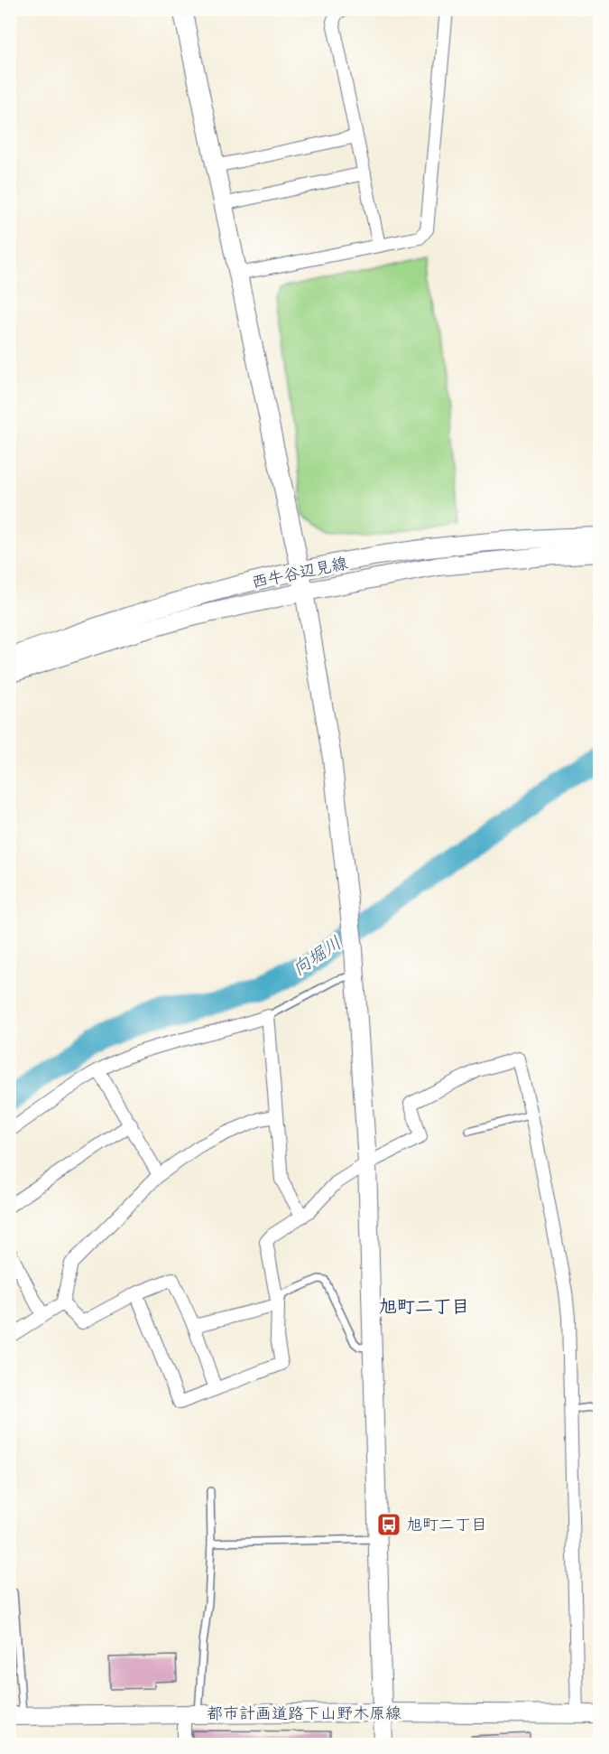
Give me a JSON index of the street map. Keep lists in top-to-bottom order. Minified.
{"streets":{"street":["西牛谷辺見線","都市計画道路下山野木原線"]},"districts":["旭町二丁目"],"water":["向堀川"],"places":{"bus stop":["旭町二丁目"]}}
